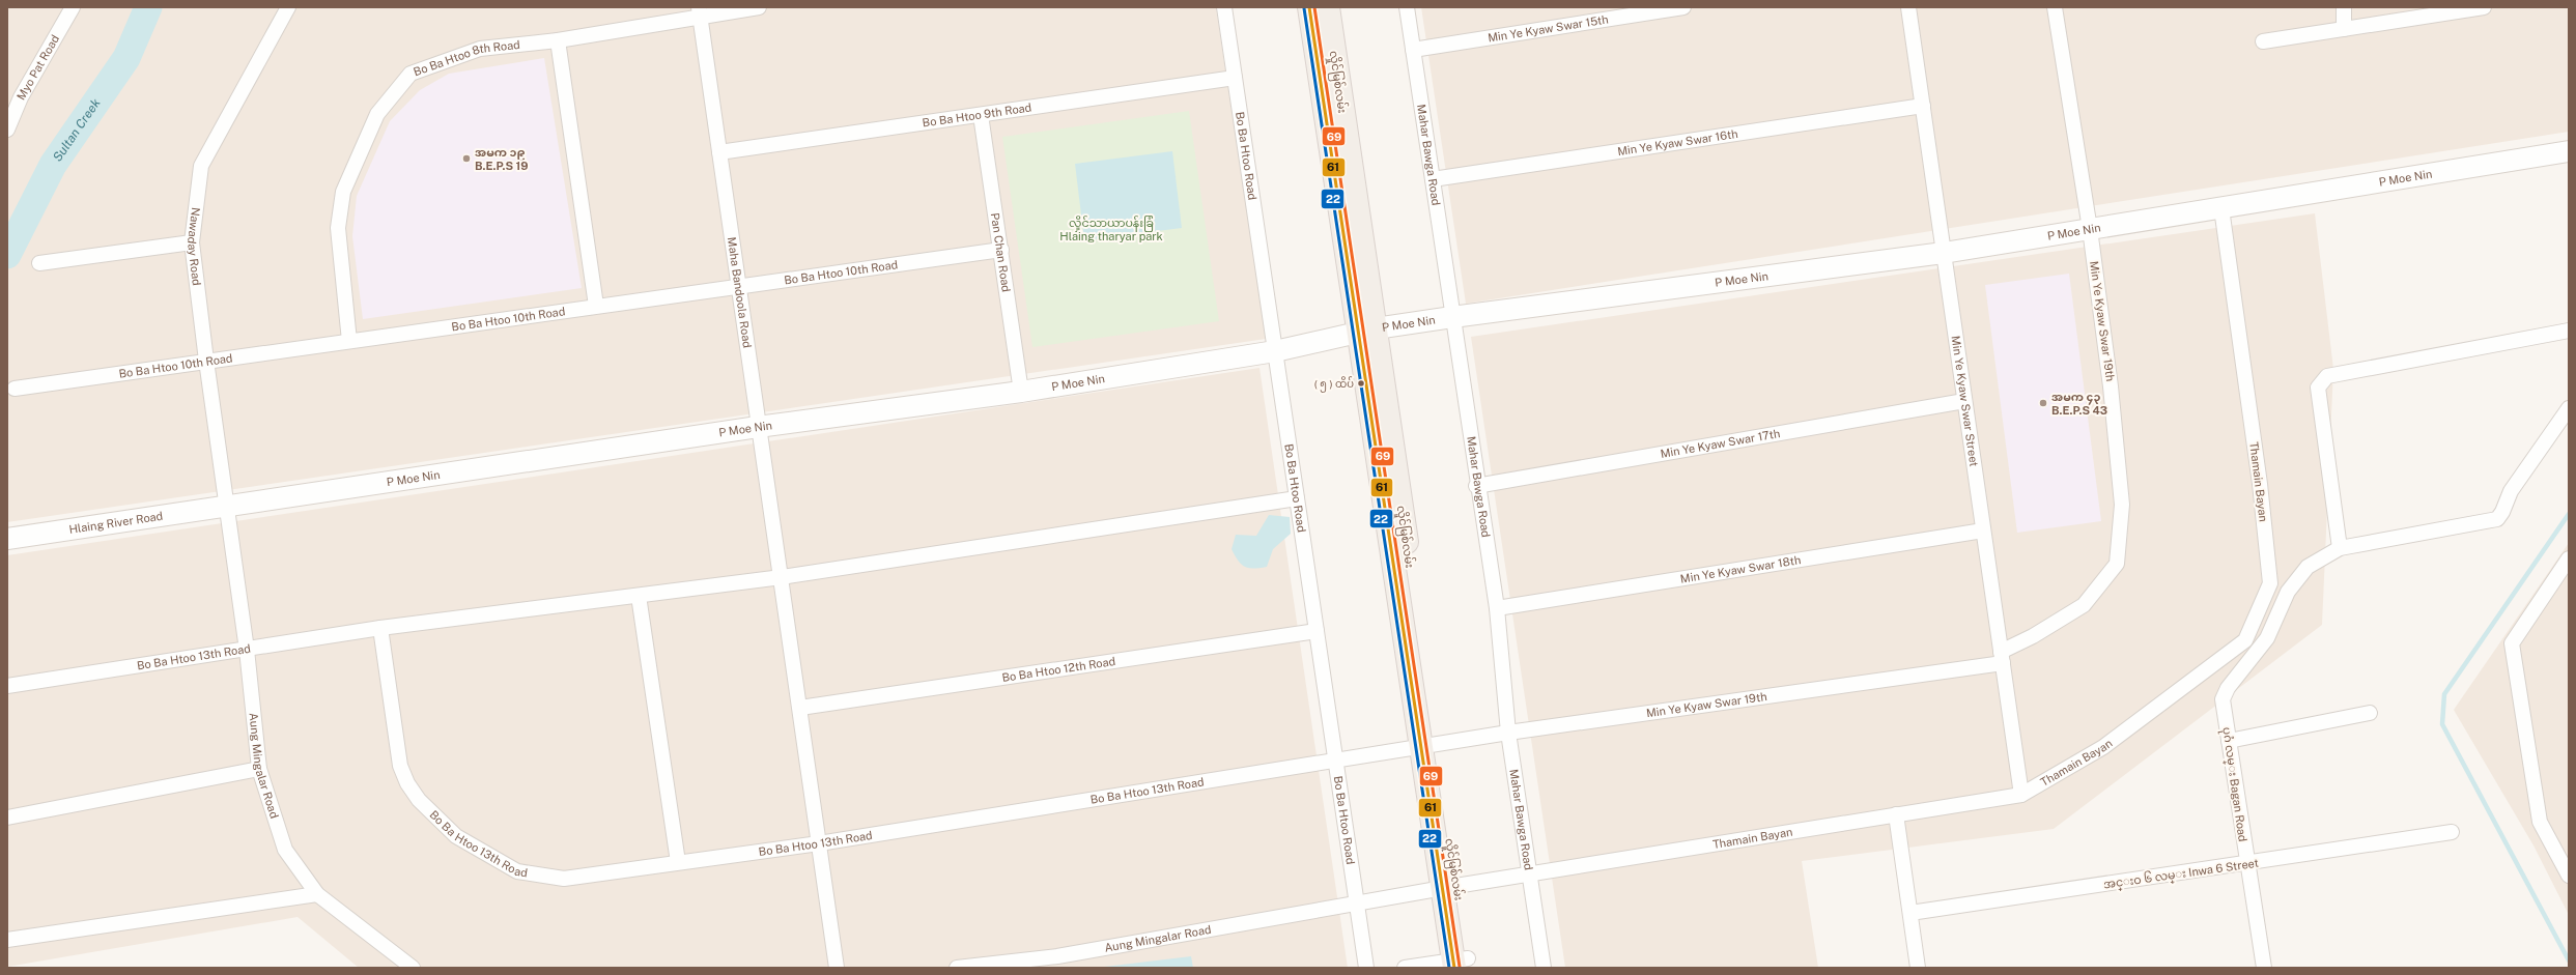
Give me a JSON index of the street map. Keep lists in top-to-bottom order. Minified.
{"streets":{"main road":["လှိုင်မြစ်လမ်း"],"street":["Min Ye Kyaw Swar 15th","Bo Ba Htoo 8th Road","Myo Pat Road","Bo Ba Htoo 9th Road","Min Ye Kyaw Swar 16th","Bo Ba Htoo Road","Mahar Bawga Road","P Moe Nin","Nawaday Road","Pan Chan Road","Bo Ba Htoo 10th Road","Maha Bandoola Road","Min Ye Kyaw Swar 19th","Min Ye Kyaw Swar Street","Min Ye Kyaw Swar 17th","Thamain Bayan","Hlaing River Road","Min Ye Kyaw Swar 18th","Bo Ba Htoo 13th Road","Bo Ba Htoo 12th Road","Aung Mingalar Road","ပုဂံ လမ္း Bagan Road","အင္းဝ ၆ လမ္း Inwa 6 Street"]},"crossings":[["Min Ye Kyaw Swar 15th","Mahar Bawga Road"],["Bo Ba Htoo 8th Road","Bo Ba Htoo 10th Road"],["Bo Ba Htoo 8th Road","Maha Bandoola Road"],["လှိုင်မြစ်လမ်း","P Moe Nin"],["လှိုင်မြစ်လမ်း","Min Ye Kyaw Swar 19th"],["လှိုင်မြစ်လမ်း","Thamain Bayan"],["လှိုင်မြစ်လမ်း","Bo Ba Htoo 13th Road"],["လှိုင်မြစ်လမ်း","Aung Mingalar Road"],["Bo Ba Htoo 9th Road","Bo Ba Htoo Road"],["Bo Ba Htoo 9th Road","Pan Chan Road"],["Bo Ba Htoo 9th Road","Maha Bandoola Road"],["Min Ye Kyaw Swar 16th","Mahar Bawga Road"],["Min Ye Kyaw Swar 16th","Min Ye Kyaw Swar Street"],["Bo Ba Htoo Road","P Moe Nin"],["Bo Ba Htoo Road","Bo Ba Htoo 13th Road"],["Bo Ba Htoo Road","Bo Ba Htoo 12th Road"],["Bo Ba Htoo Road","Aung Mingalar Road"],["Mahar Bawga Road","P Moe Nin"],["Mahar Bawga Road","Min Ye Kyaw Swar 19th"],["Mahar Bawga Road","Min Ye Kyaw Swar 17th"],["Mahar Bawga Road","Thamain Bayan"],["Mahar Bawga Road","Min Ye Kyaw Swar 18th"],["P Moe Nin","Nawaday Road"],["P Moe Nin","Pan Chan Road"],["P Moe Nin","Maha Bandoola Road"],["P Moe Nin","Min Ye Kyaw Swar 19th"],["P Moe Nin","Min Ye Kyaw Swar Street"],["P Moe Nin","Thamain Bayan"],["P Moe Nin","Hlaing River Road"],["P Moe Nin","Aung Mingalar Road"],["Nawaday Road","Bo Ba Htoo 10th Road"],["Nawaday Road","Hlaing River Road"],["Nawaday Road","Aung Mingalar Road"],["Pan Chan Road","Bo Ba Htoo 10th Road"],["Bo Ba Htoo 10th Road","Maha Bandoola Road"],["Maha Bandoola Road","Bo Ba Htoo 13th Road"],["Maha Bandoola Road","Bo Ba Htoo 12th Road"],["Min Ye Kyaw Swar 19th","Min Ye Kyaw Swar Street"],["Min Ye Kyaw Swar 19th","Bo Ba Htoo 13th Road"],["Min Ye Kyaw Swar Street","Min Ye Kyaw Swar 17th"],["Min Ye Kyaw Swar Street","Thamain Bayan"],["Min Ye Kyaw Swar Street","Min Ye Kyaw Swar 18th"],["Thamain Bayan","Aung Mingalar Road"],["Hlaing River Road","Aung Mingalar Road"],["Bo Ba Htoo 13th Road","Aung Mingalar Road"],["ပုဂံ လမ္း Bagan Road","အင္းဝ ၆ လမ္း Inwa 6 Street"]],"water":["Sultan Creek"],"parks":["လှိုင်သာယာပန်းခြံ Hlaing tharyar park"],"places":["အမက ၁၉ B.E.P.S 19","( ၅ ) ထိပ်","အမက ၄၃ B.E.P.S 43"],"lines":["transit line 61","transit line 69","transit line 22"]}
